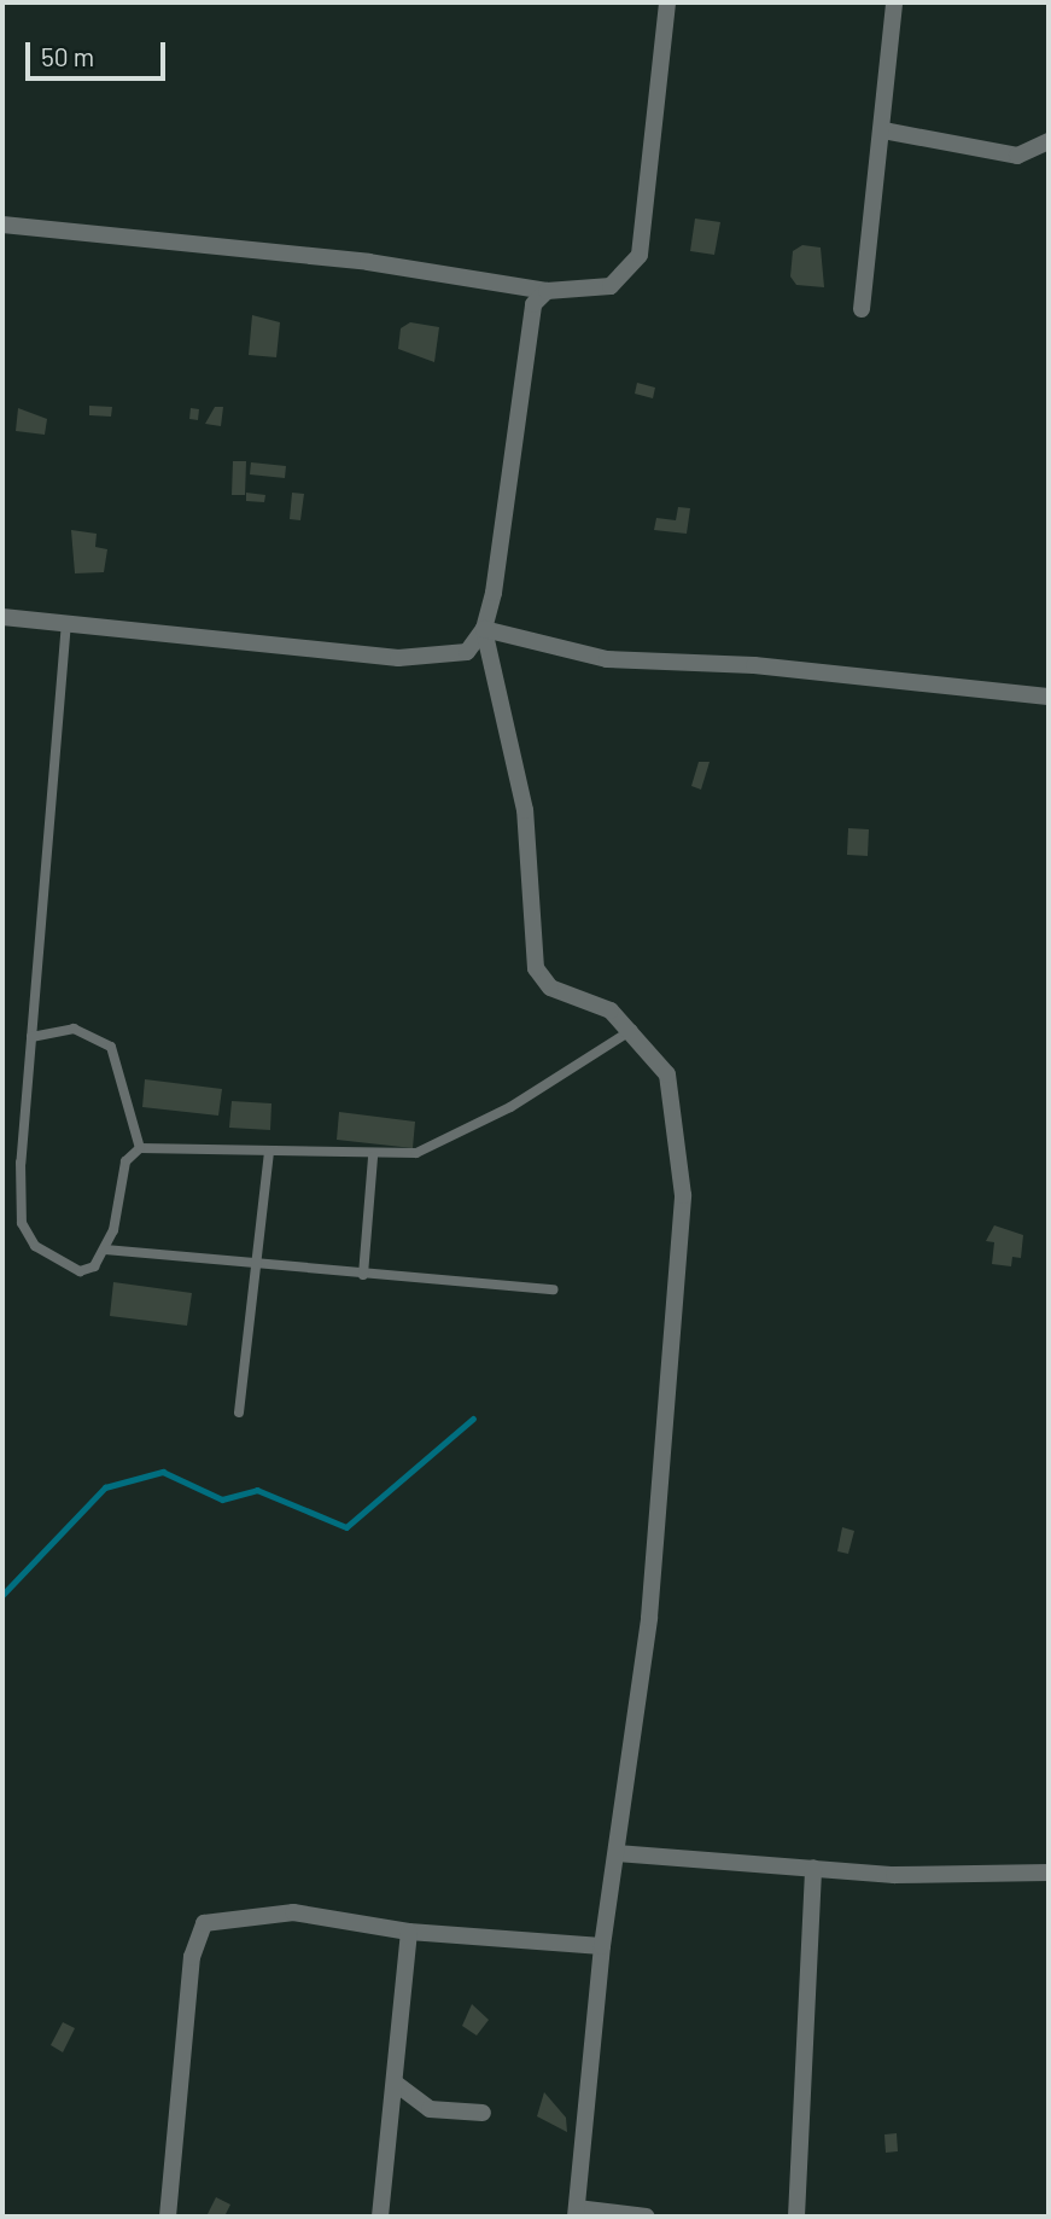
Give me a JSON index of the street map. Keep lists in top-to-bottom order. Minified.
{"scale_bar":"50 m"}
